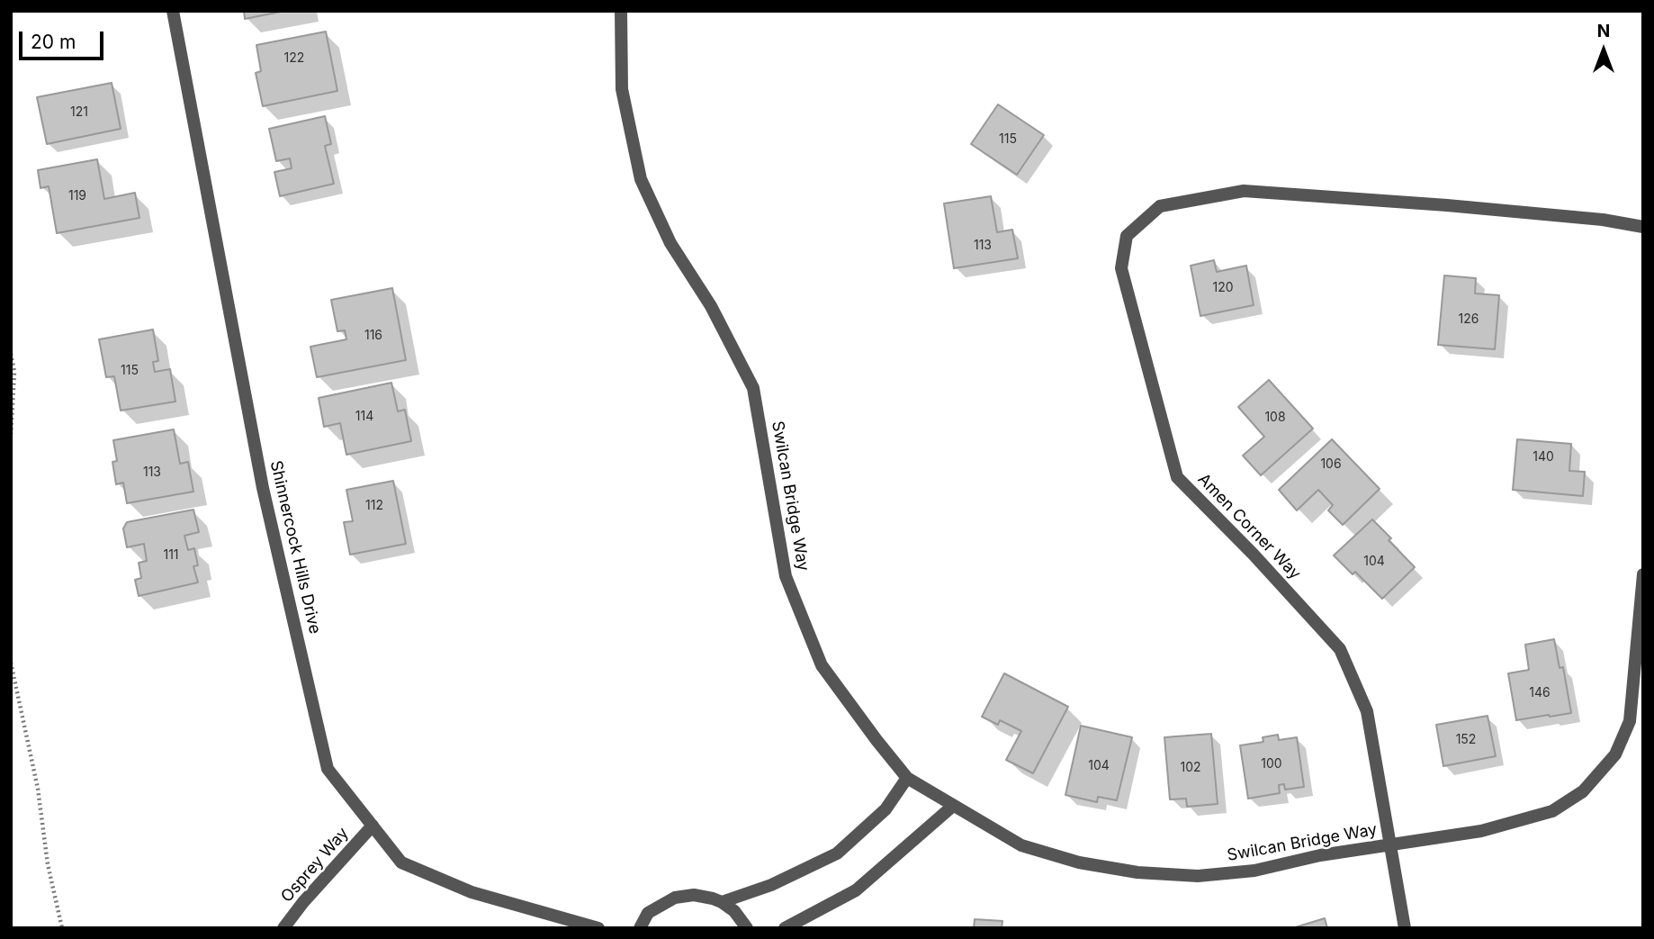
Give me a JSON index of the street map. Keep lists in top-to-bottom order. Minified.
{"streets":{"street":["Swilcan Bridge Way","Amen Corner Way","Shinnercock Hills Drive","Osprey Way"]},"crossings":[["Swilcan Bridge Way","Amen Corner Way"],["Shinnercock Hills Drive","Osprey Way"]],"house_numbers":["122","121","115","119","113","120","126","116","115","114","108","140","106","113","112","111","104","146","152","100","104","102"],"scale_bar":"20 m","north":"top"}
